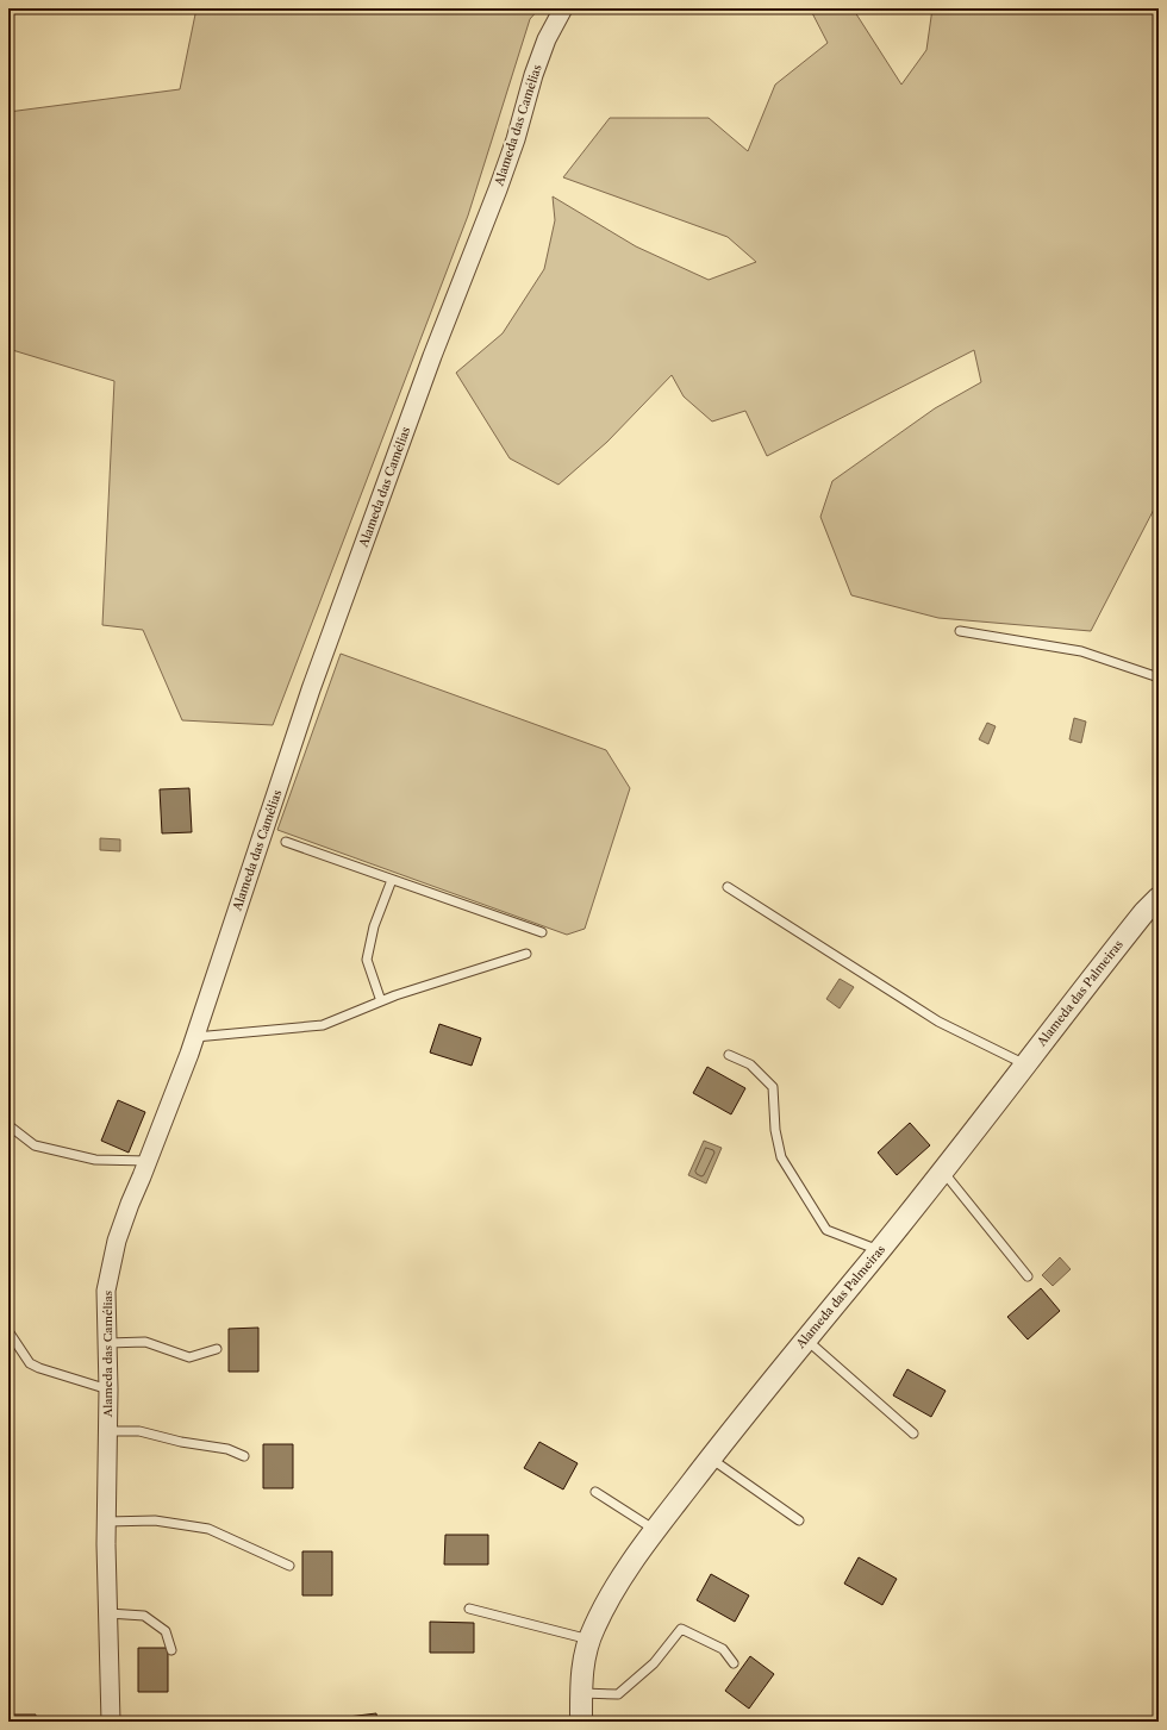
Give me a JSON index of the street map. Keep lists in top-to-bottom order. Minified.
{"streets":{"street":["Alameda das Camélias","Alameda das Palmeiras"]}}
